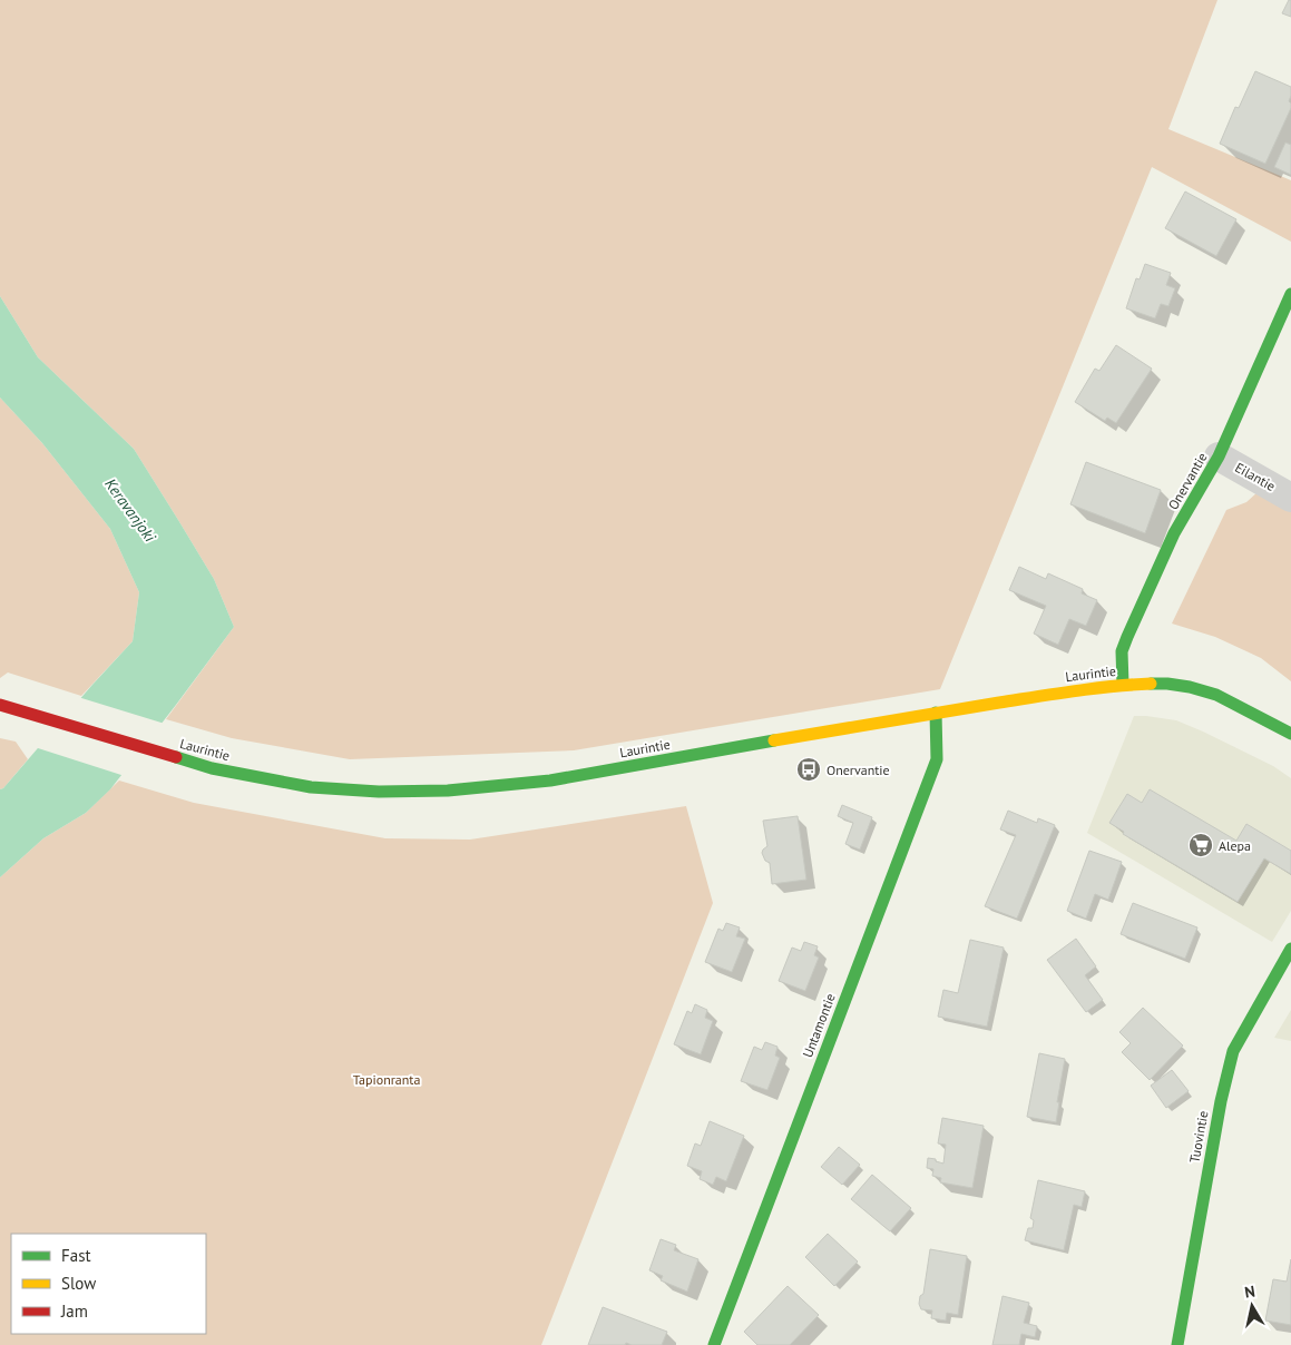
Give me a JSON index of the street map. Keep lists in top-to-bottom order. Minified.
{"streets":{"street":["Eilantie","Onervantie","Laurintie","Untamontie","Tuovintie"]},"crossings":[["Eilantie","Onervantie"],["Onervantie","Laurintie"],["Laurintie","Untamontie"]],"water":["Keravanjoki"],"parks":["Tapionranta"],"places":{"bus stop":["Onervantie"],"supermarket":["Alepa"]},"legend":["Fast","Slow","Jam"],"north":"top"}
